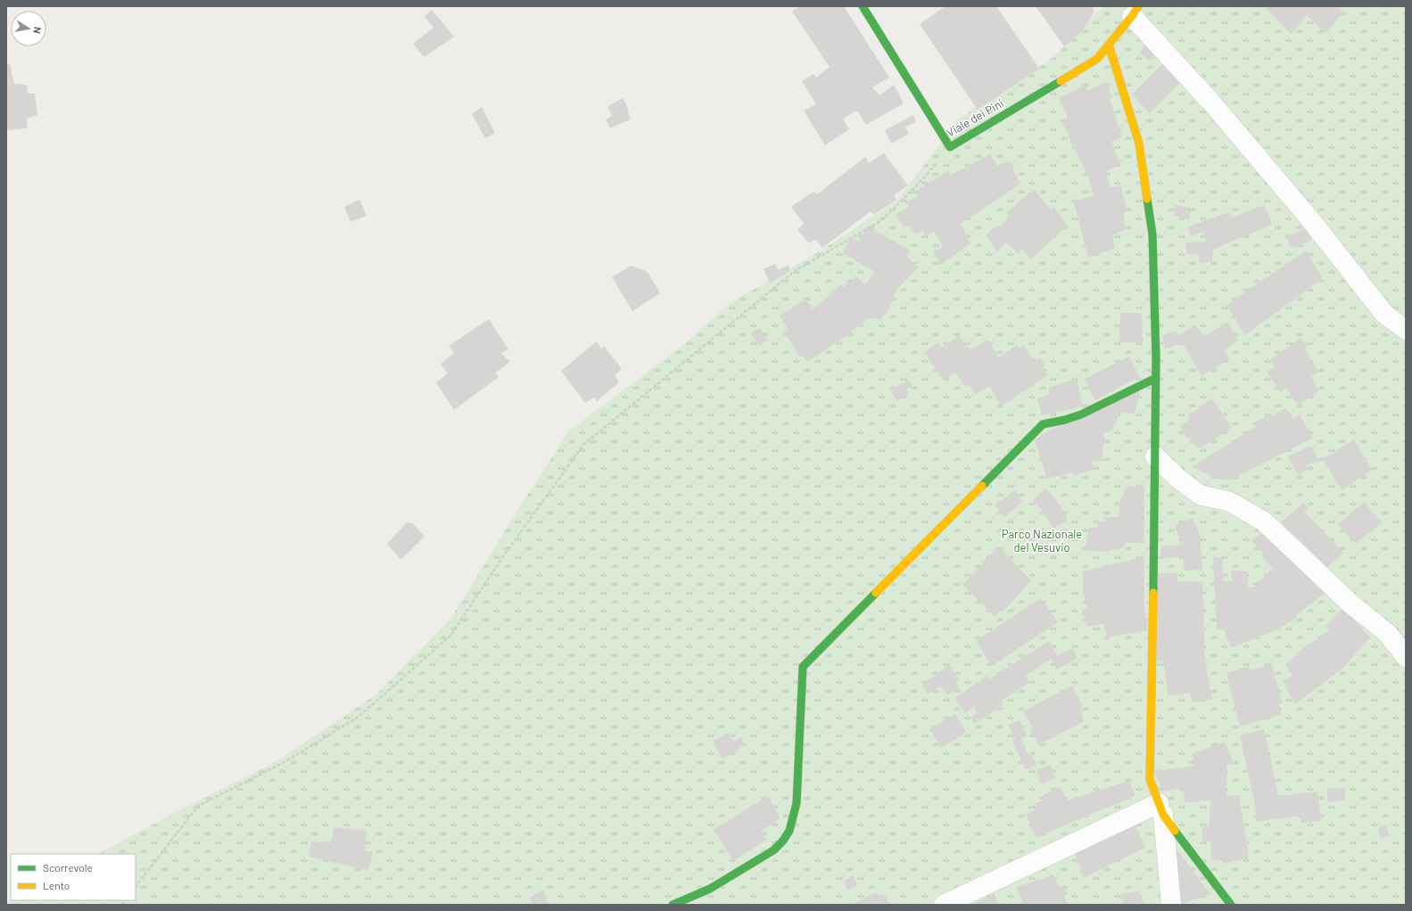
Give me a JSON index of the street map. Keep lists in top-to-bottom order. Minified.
{"streets":{"street":["Viale dei Pini"]},"parks":["Parco Nazionale del Vesuvio"],"legend":["Scorrevole","Lento"],"north":"right"}
